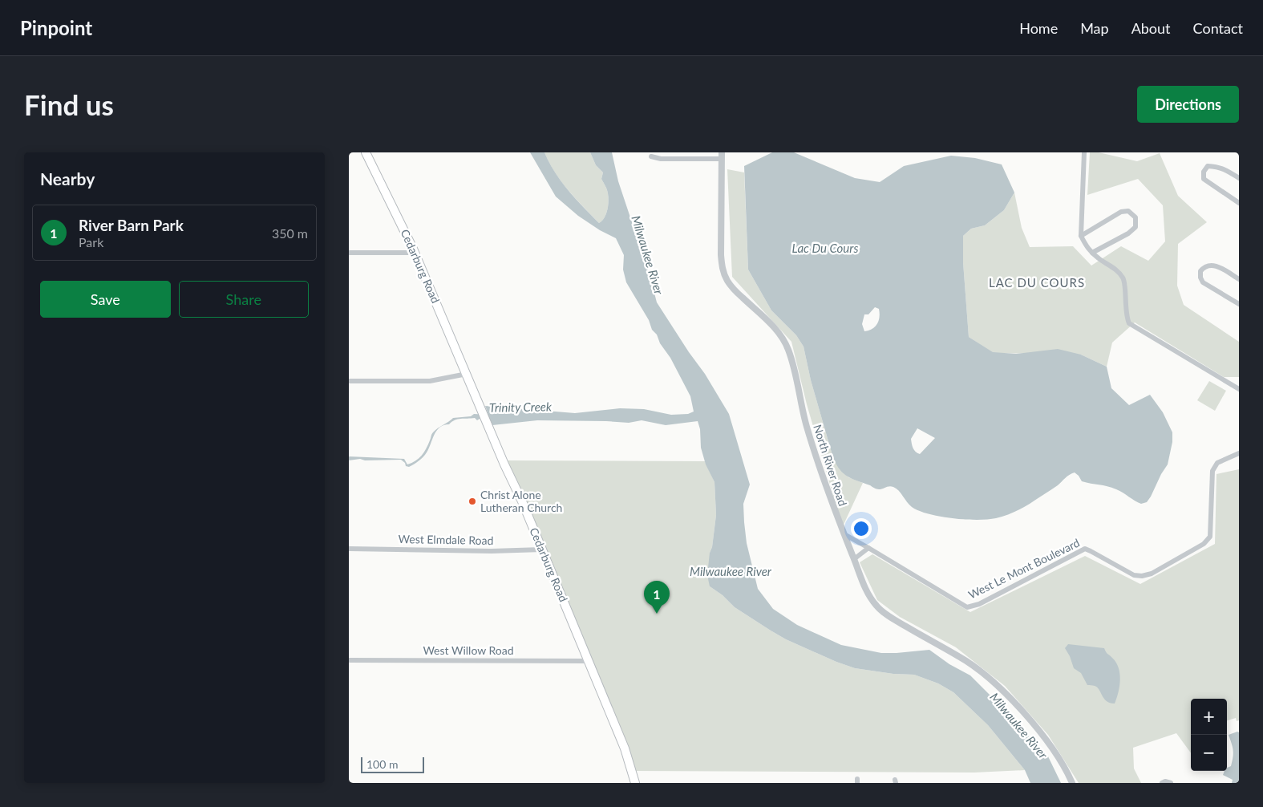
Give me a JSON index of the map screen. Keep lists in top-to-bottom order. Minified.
{"streets":{"main road":["Cedarburg Road"],"street":["North River Road","West Elmdale Road","West Le Mont Boulevard","West Willow Road"]},"crossings":[["Cedarburg Road","West Elmdale Road"],["Cedarburg Road","West Willow Road"],["North River Road","West Le Mont Boulevard"]],"districts":["LAC DU COURS"],"water":["Lac Du Cours","Milwaukee River","Trinity Creek"],"places":["Christ Alone Lutheran Church"],"scale_bar":"100 m","page":{"header":"Pinpoint","nav":["Home","Map","About","Contact"],"buttons":["Directions",["Save","Share"]],"title":"Find us","heading":"Nearby","list":[{"mark":"1","name":"River Barn Park","note":"Park","value":"350 m"}],"pins":"1","map_buttons":["+","−"],"scale":"100 m"}}
